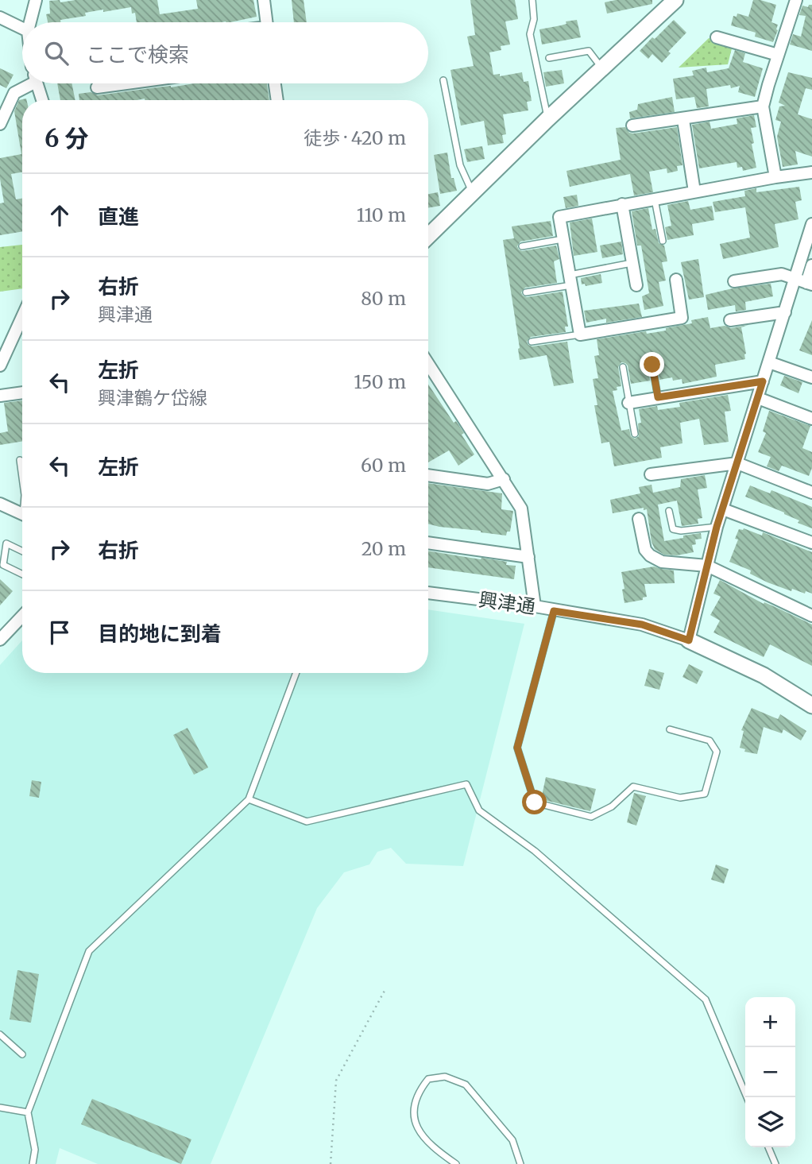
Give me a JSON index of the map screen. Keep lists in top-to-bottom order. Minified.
{"streets":{"street":["興津通"]},"page":{"search":"ここで検索","heading":["6 分","徒歩 · 420 m"],"list":[["直進","110 m"],["右折","興津通","80 m"],["左折","興津鶴ケ岱線","150 m"],["左折","60 m"],["右折","20 m"],"目的地に到着"],"map_buttons":["+","−"]}}
